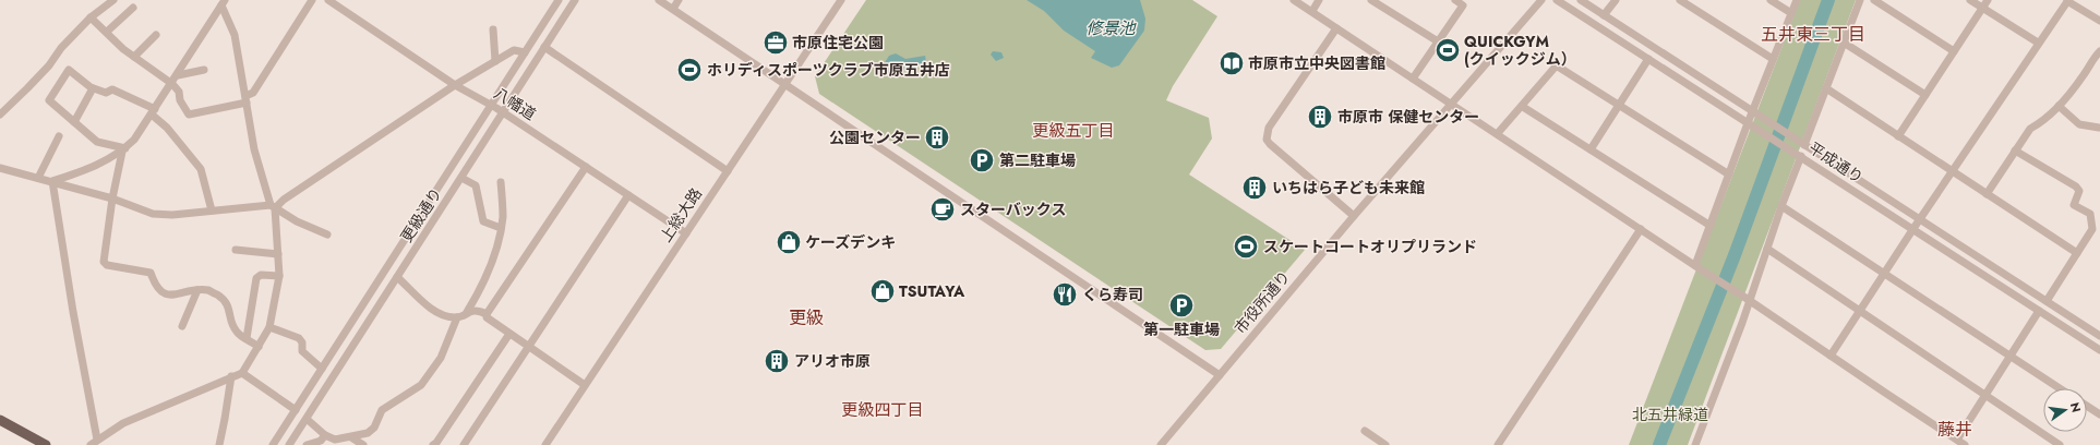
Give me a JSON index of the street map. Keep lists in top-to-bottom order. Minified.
{"streets":{"street":["八幡道","平成通り","更級通り","上総大路","市役所通り"]},"crossings":[["八幡道","更級通り"],["八幡道","上総大路"]],"districts":["五井東三丁目","更級五丁目","更級","更級四丁目","藤井"],"water":["修景池"],"parks":["北五井緑道"],"places":{"office":["市原住宅公園"],"sports":["QUICKGYM (クイックジム）","ホリディスポーツクラブ市原五井店","スケートコートオリプリランド"],"library":["市原市立中央図書館"],"building":["市原市 保健センター","公園センター","いちはら子ども未来館","アリオ市原"],"parking":["第二駐車場","第一駐車場"],"cafe":["スターバックス"],"shop":["ケーズデンキ","TSUTAYA"],"restaurant":["くら寿司"]},"north":"right"}
